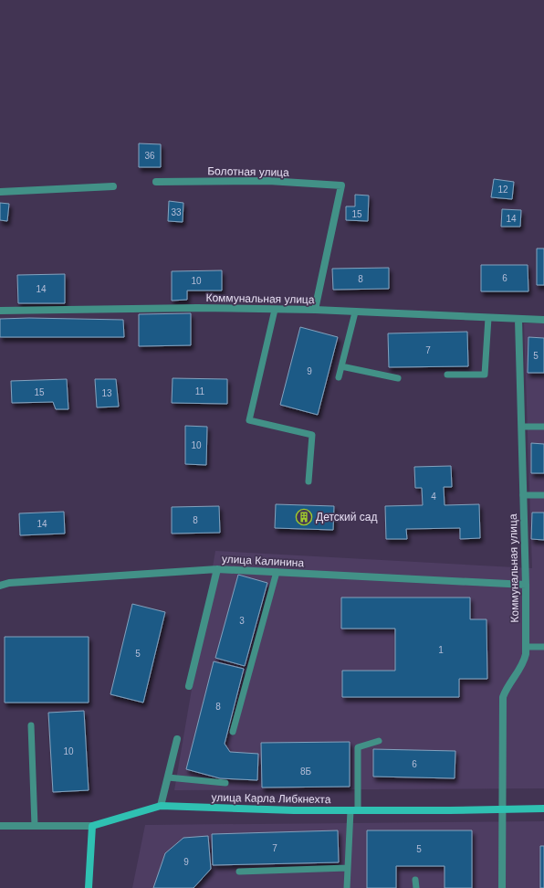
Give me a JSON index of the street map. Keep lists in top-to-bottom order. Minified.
{"streets":{"street":["Болотная улица","Коммунальная улица","улица Калинина","улица Карла Либкнехта"]},"crossings":[["Болотная улица","Коммунальная улица"],["Коммунальная улица","улица Калинина"],["Коммунальная улица","улица Карла Либкнехта"]],"places":{"building":["Детский сад"]},"house_numbers":["36","12","33","15","14","6","8","10","14","7","5","9","11","15","13","10","4","8","14","3","1","5","8","10","6","8Б","7","5","9"]}
